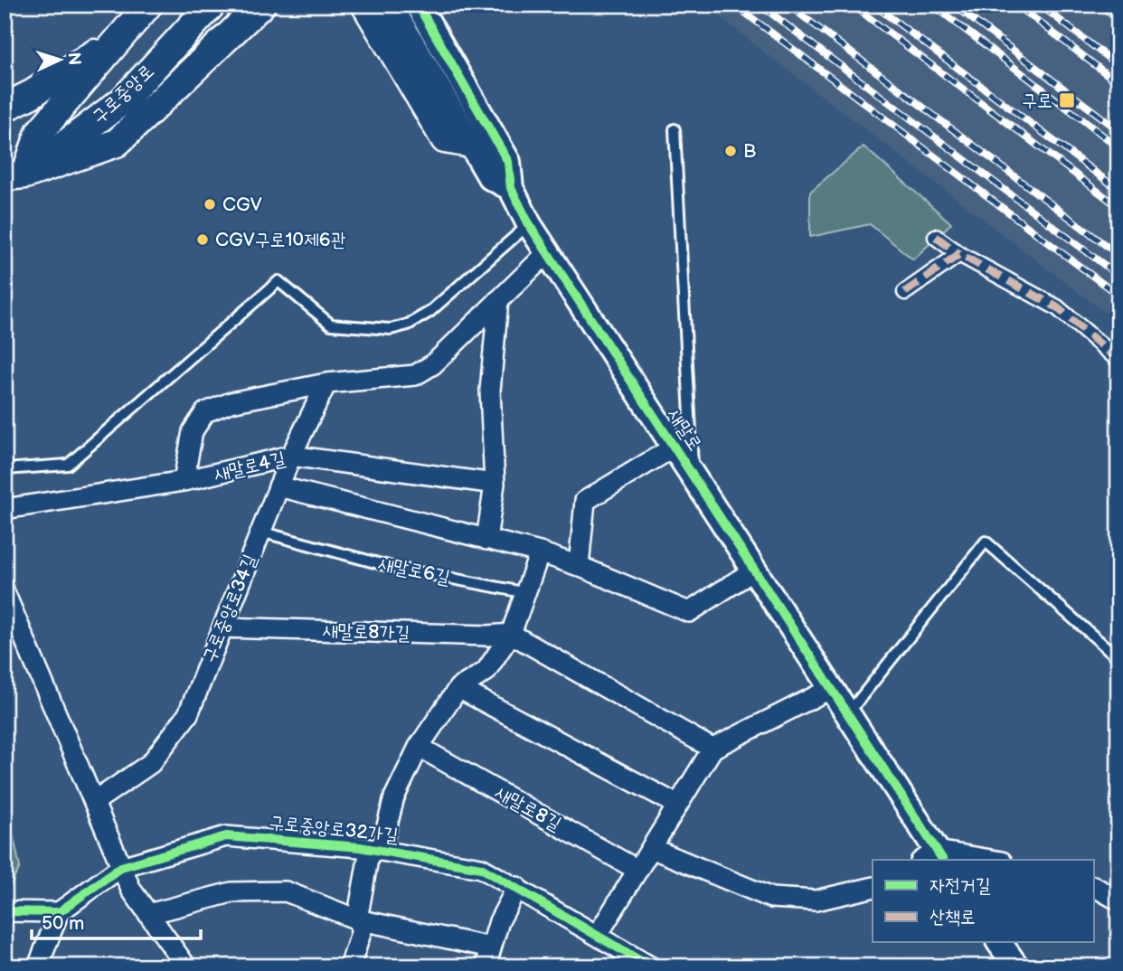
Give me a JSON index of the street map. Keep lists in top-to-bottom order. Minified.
{"streets":{"main road":["구로중앙로"],"street":["새말로","새말로4길","구로중앙로34길","새말로8가길","새말로8길","구로중앙로32가길"],"lane":["새말로6길"]},"crossings":[["새말로4길","구로중앙로34길"],["새말로6길","구로중앙로34길"],["구로중앙로34길","새말로8가길"]],"places":{"transit":["구로"],"other":["B","CGV","CGV구로10제6관"]},"legend":["자전거길","산책로"],"scale_bar":"50 m","north":"right"}
